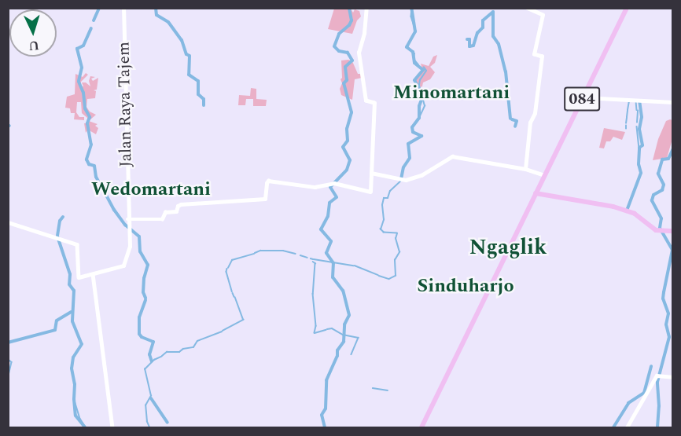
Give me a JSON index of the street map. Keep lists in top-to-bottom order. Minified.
{"streets":{"main road":["084","Jalan Raya Tajem"]},"districts":["Minomartani","Wedomartani","Ngaglik","Sinduharjo"],"north":"bottom"}
